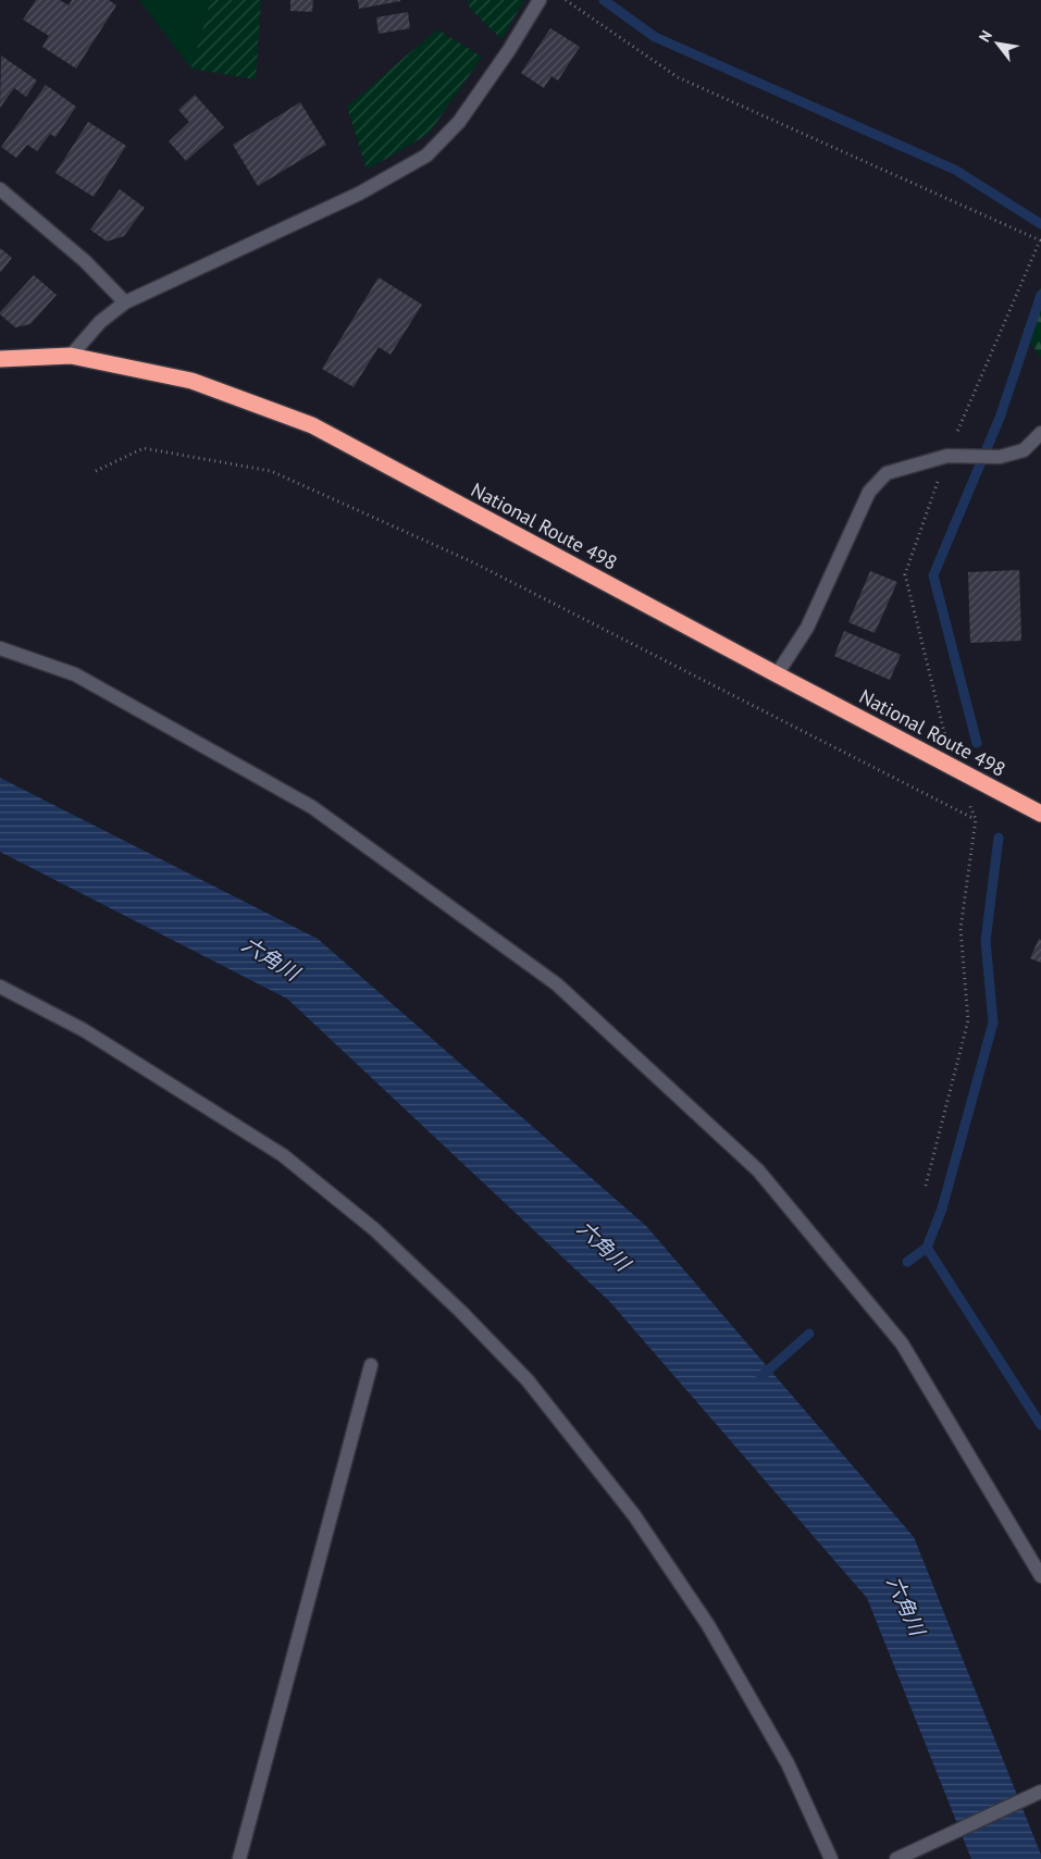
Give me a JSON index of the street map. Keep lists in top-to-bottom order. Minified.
{"streets":{"highway":["National Route 498"]},"water":["六角川"],"north":"top left"}
